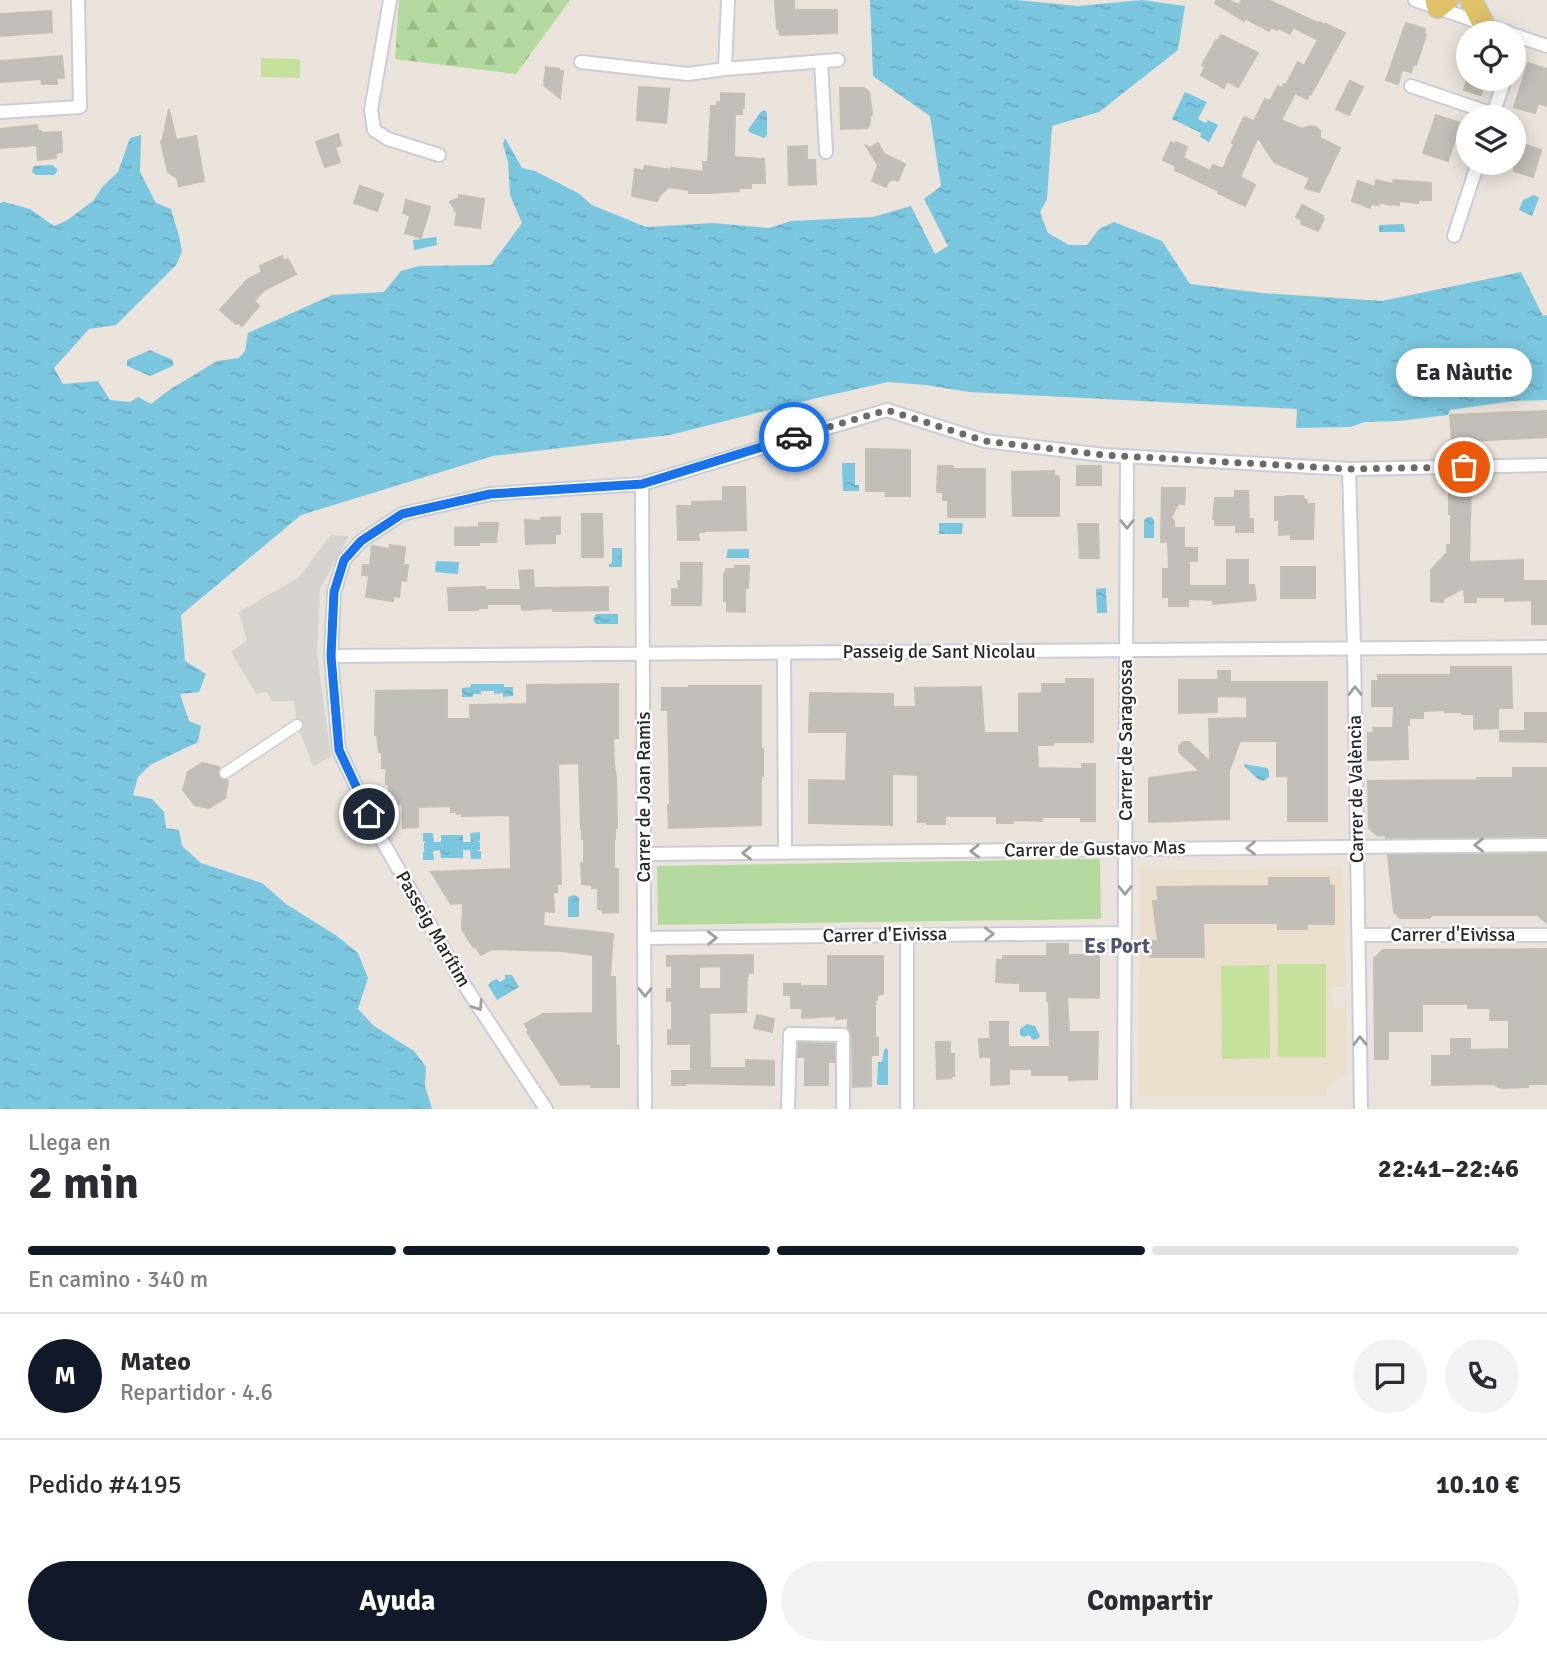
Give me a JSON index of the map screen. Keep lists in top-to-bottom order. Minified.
{"streets":{"street":["Passeig de Sant Nicolau","Carrer de Saragossa","Carrer de València","Carrer de Joan Ramis","Carrer de Gustavo Mas","Passeig Marítim","Carrer d'Eivissa"]},"crossings":[["Passeig de Sant Nicolau","Carrer de Saragossa"],["Passeig de Sant Nicolau","Carrer de València"],["Passeig de Sant Nicolau","Carrer de Joan Ramis"],["Passeig de Sant Nicolau","Passeig Marítim"],["Carrer de Saragossa","Carrer de Gustavo Mas"],["Carrer de Saragossa","Passeig Marítim"],["Carrer de Saragossa","Carrer d'Eivissa"],["Carrer de València","Carrer de Gustavo Mas"],["Carrer de València","Passeig Marítim"],["Carrer de València","Carrer d'Eivissa"],["Carrer de Joan Ramis","Carrer de Gustavo Mas"],["Carrer de Joan Ramis","Passeig Marítim"],["Carrer de Joan Ramis","Carrer d'Eivissa"]],"one_way":["Carrer de Saragossa","Carrer de València","Carrer de Gustavo Mas","Carrer d'Eivissa"],"districts":["Es Port"],"places":["Ea Nàutic"],"page":{"bubble":"Ea Nàutic","heading":["2 min","Llega en","22:41–22:46"],"panel":["Mateo","Repartidor · 4.6","Pedido #4195","10.10 €"],"bar":"En camino · 340 m","round":"M","buttons":["Ayuda","Compartir"]}}
